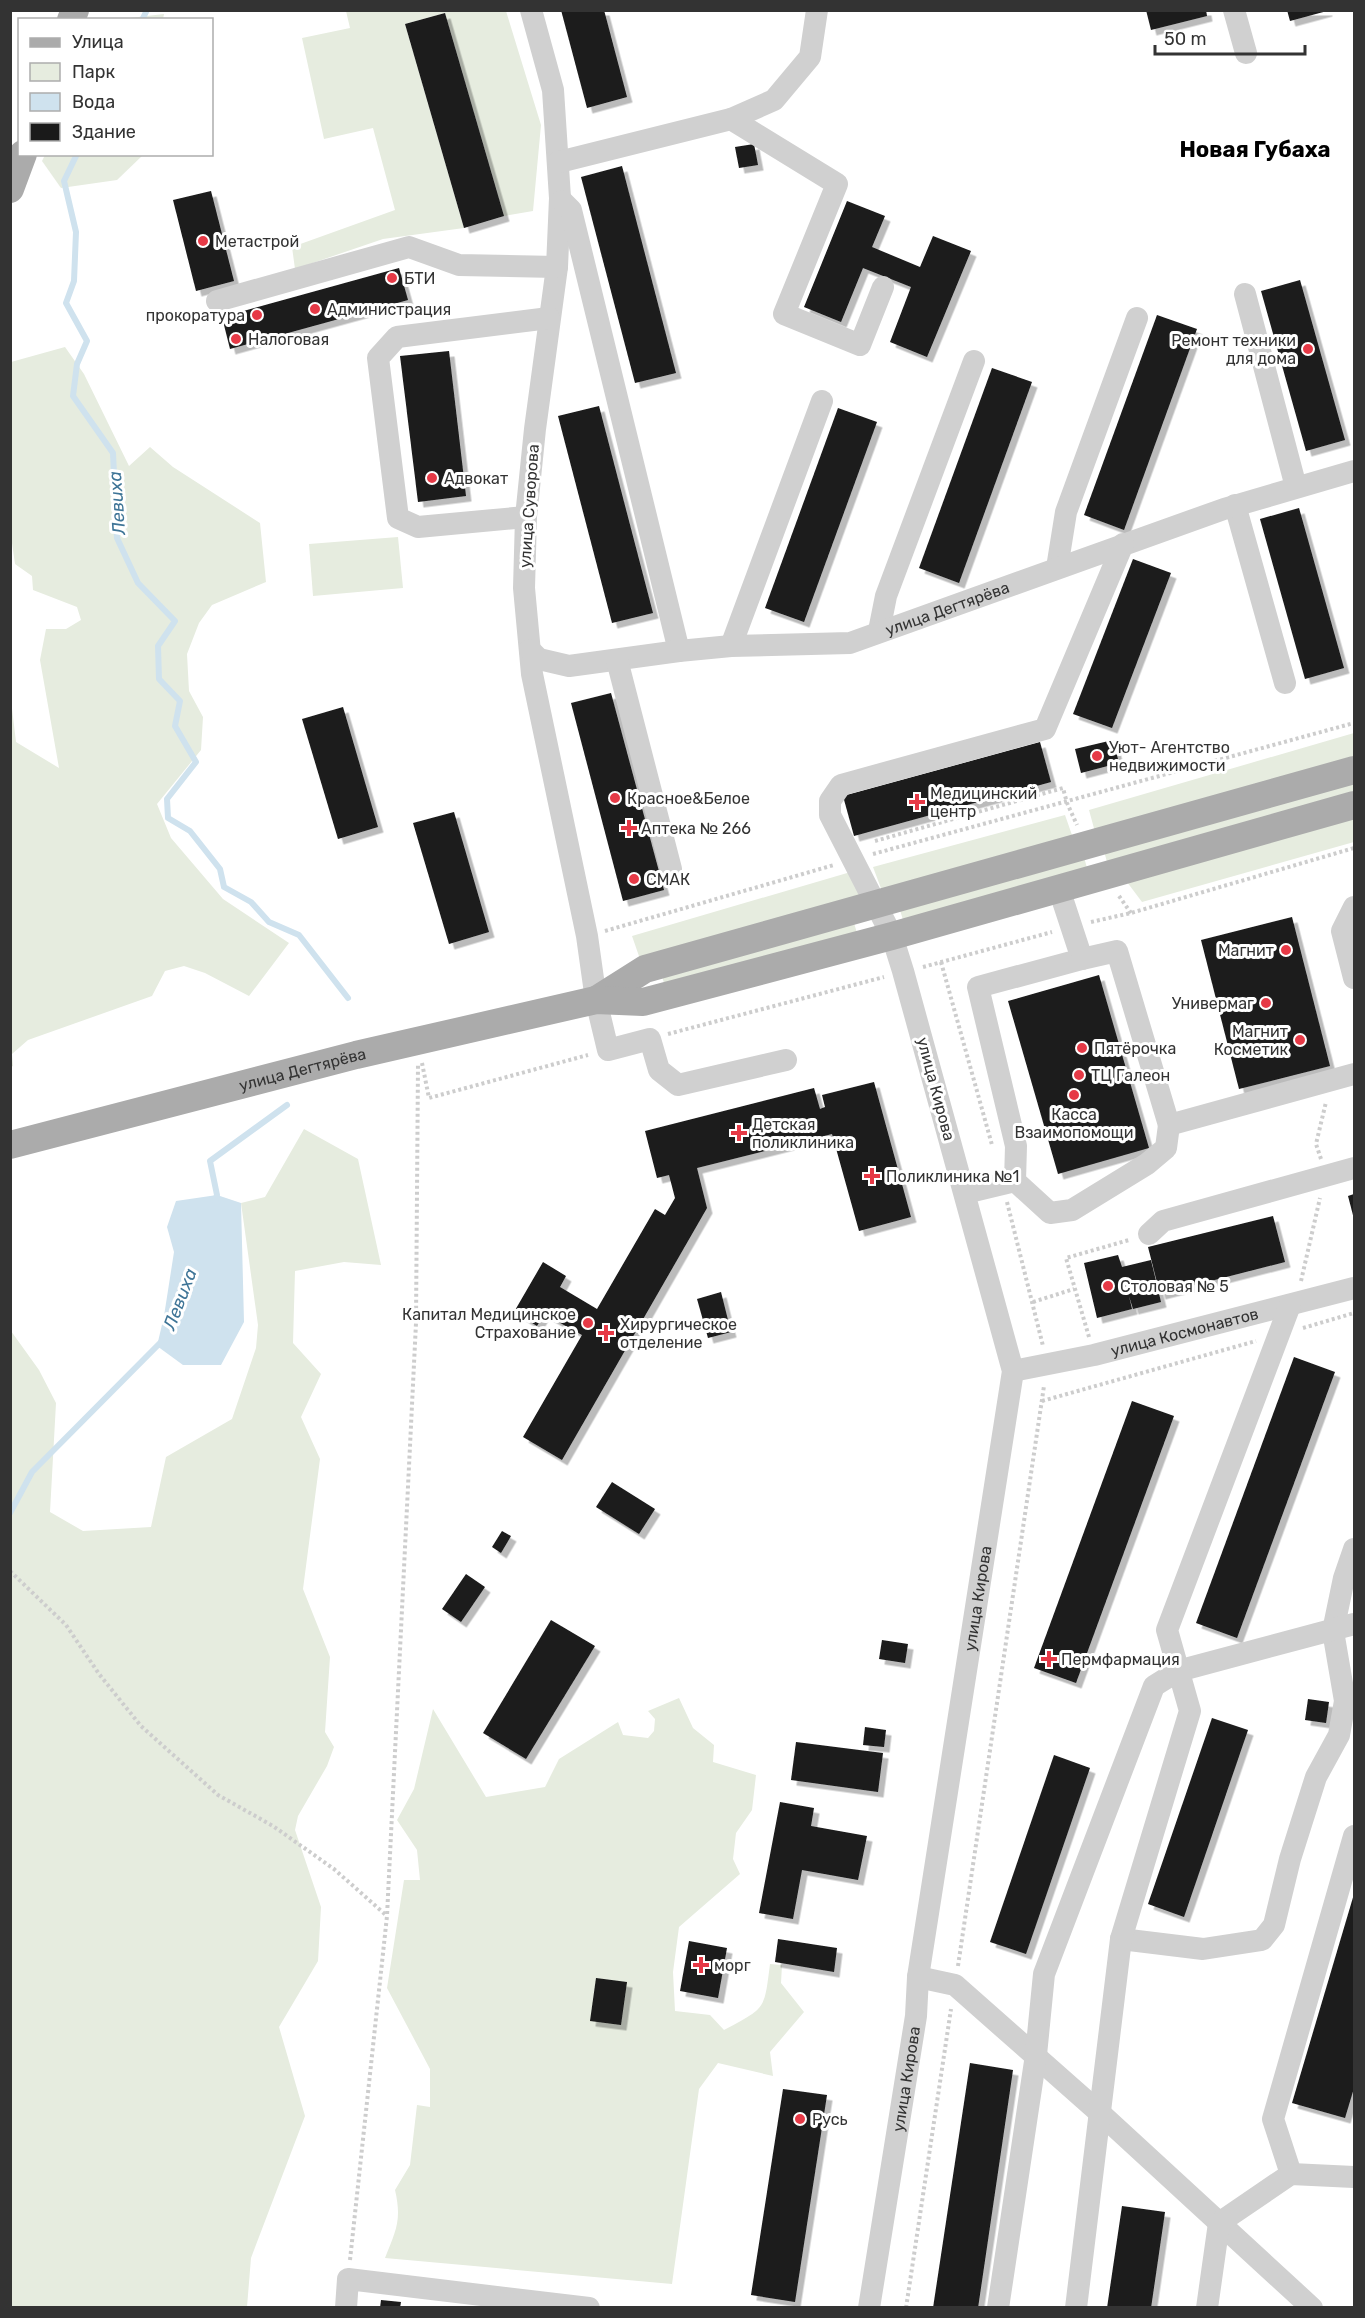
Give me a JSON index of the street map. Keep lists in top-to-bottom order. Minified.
{"streets":{"main road":["улица Дегтярёва"],"street":["улица Суворова","улица Кирова","улица Космонавтов"]},"crossings":[["улица Суворова","улица Дегтярёва"],["улица Дегтярёва","улица Кирова"],["улица Кирова","улица Космонавтов"]],"districts":["Новая Губаха"],"water":["Левиха"],"places":{"other":["Метастрой","БТИ","Администрация","прокоратура","Налоговая","Ремонт техники для дома","Адвокат","Уют- Агентство недвижимости","Красное&Белое","СМАК","Магнит","Универмаг","Магнит Косметик","Пятёрочка","ТЦ Галеон","Касса Взаимопомощи","Столовая № 5","Капитал Медицинское Страхование","Русь"],"health":["Медицинский центр","Аптека № 266","Детская поликлиника","Поликлиника №1","Хирургическое отделение","Пермфармация","морг"]},"legend":["Улица","Парк","Вода","Здание"],"scale_bar":"50 m"}
